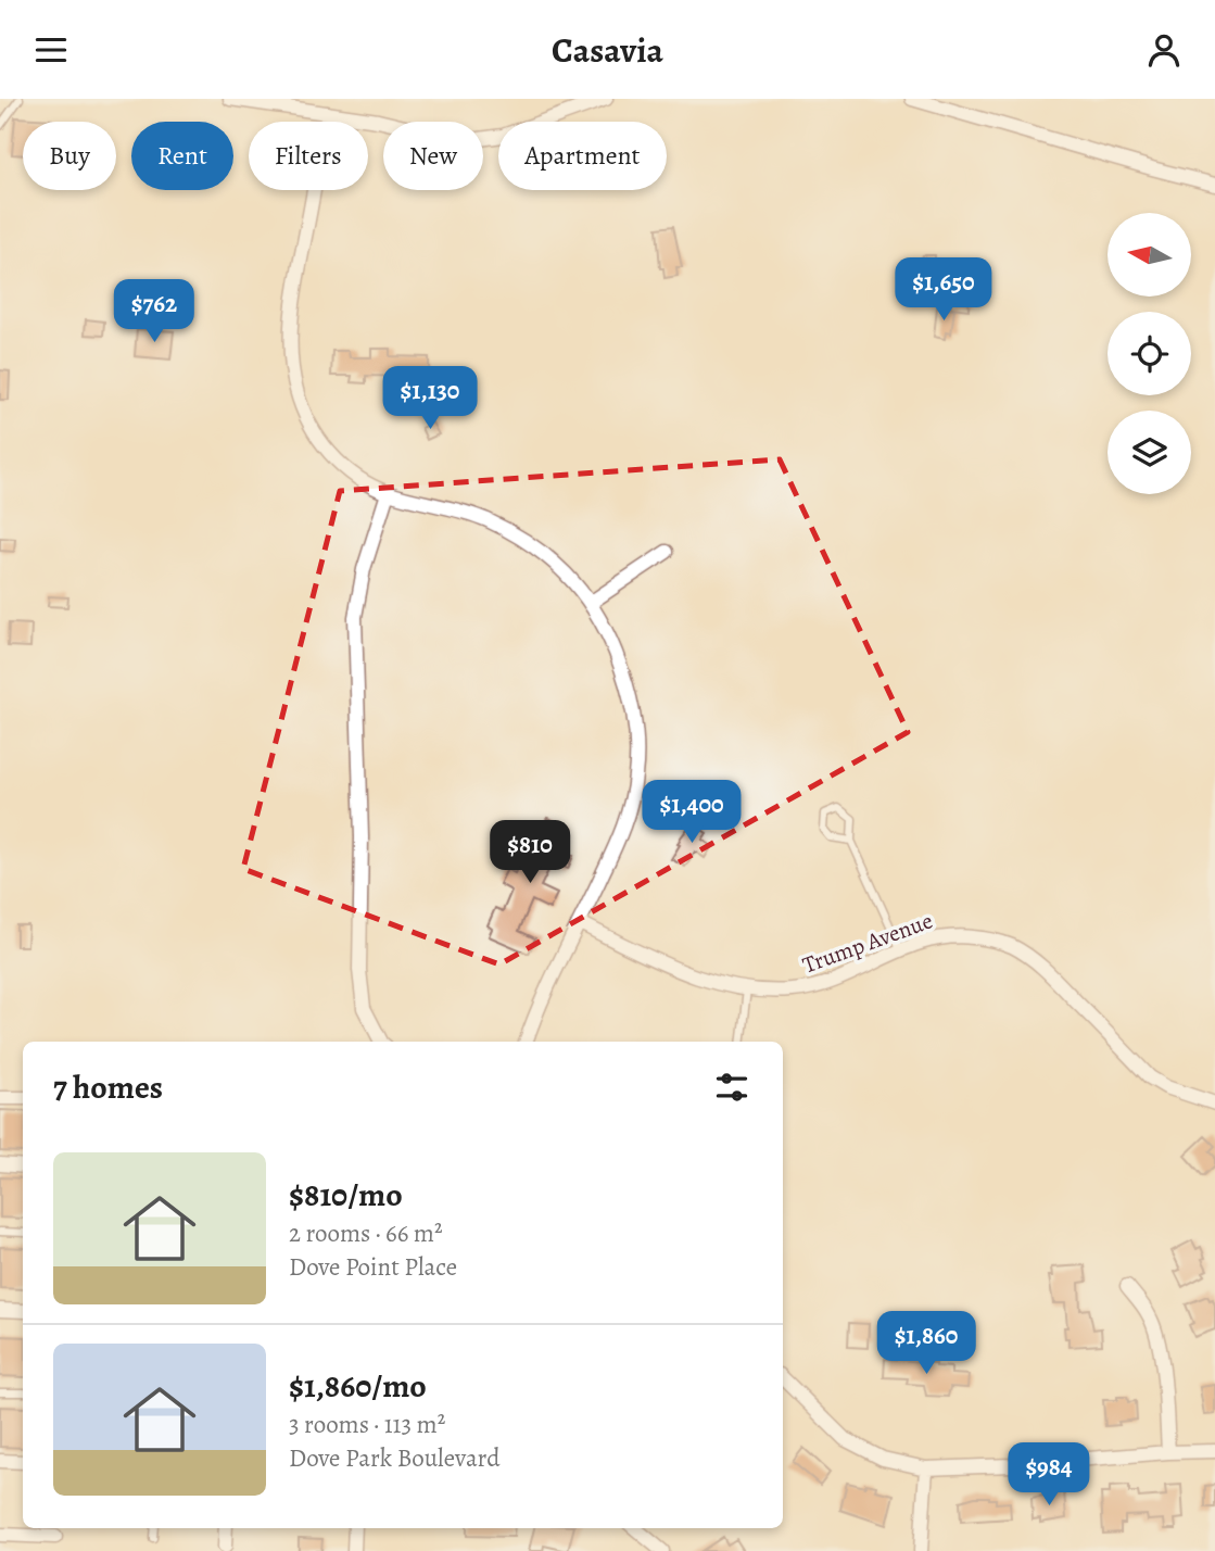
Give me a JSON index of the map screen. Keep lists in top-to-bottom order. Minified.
{"streets":{"street":["Trump Avenue"]},"north":"left","page":{"header":"Casavia","chip":["Buy","Rent","Filters","New","Apartment"],"price":["$1,650","$762","$1,130","$1,400","$810","$1,860","$984"],"heading":"7 homes","list":[{"name":"$810/mo","note":"2 rooms · 66 m² · Dove Point Place"},{"name":"$1,860/mo","note":"3 rooms · 113 m² · Dove Park Boulevard"}]}}
